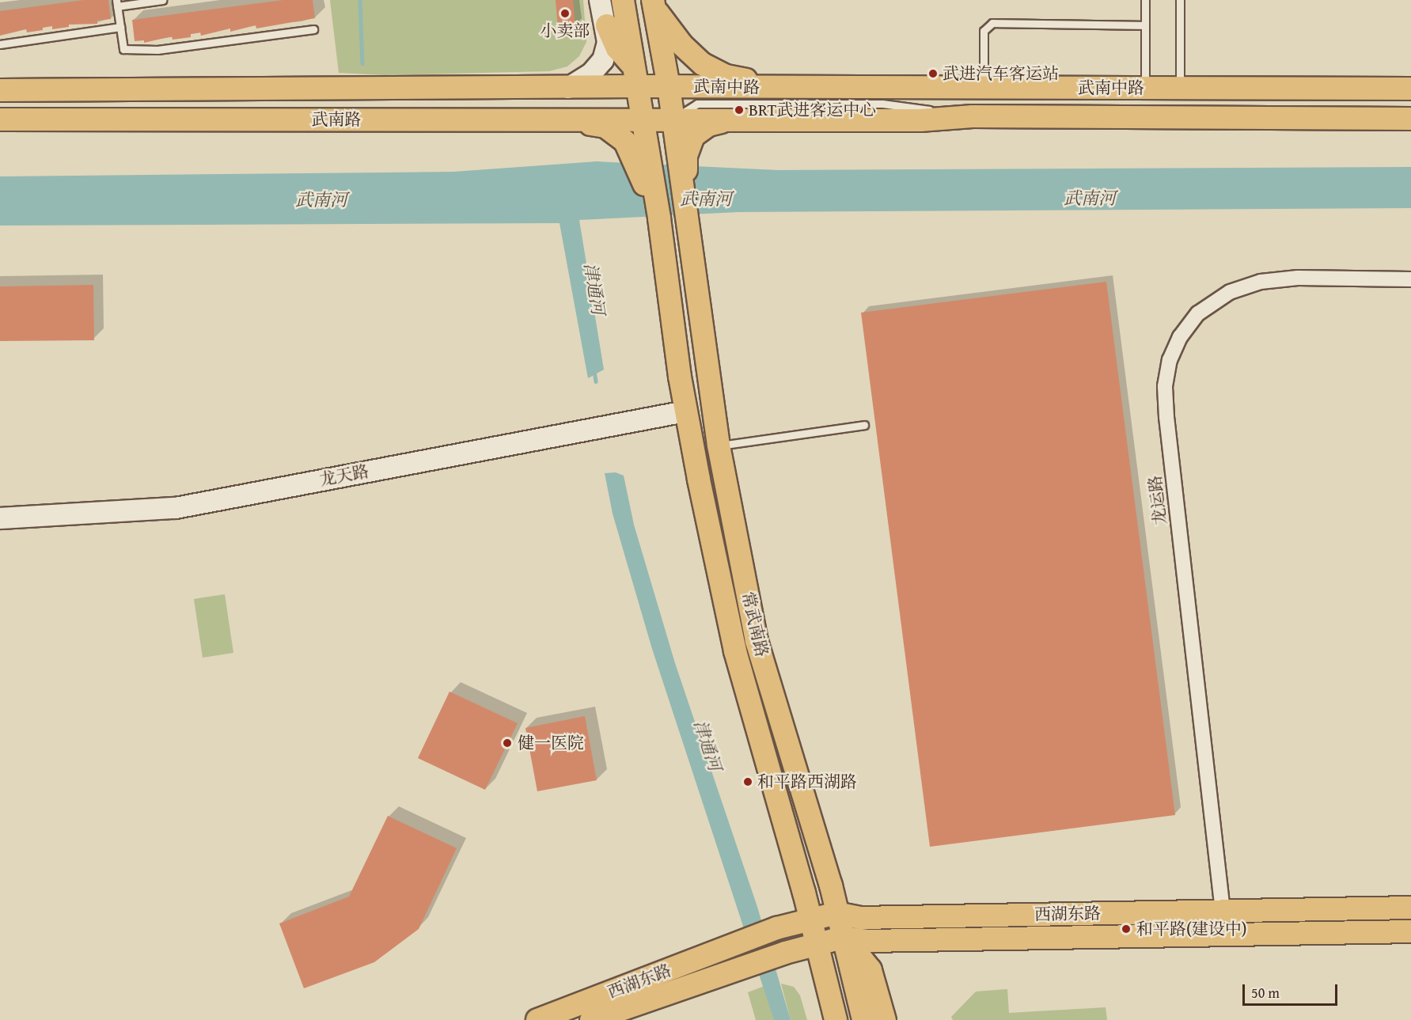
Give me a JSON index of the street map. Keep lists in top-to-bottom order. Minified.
{"streets":{"main road":["武南中路","武南路","常武南路","西湖东路"],"street":["龙天路","龙运路"]},"crossings":[["武南中路","武南路"],["龙天路","常武南路"],["龙运路","西湖东路"],["常武南路","西湖东路"]],"water":["武南河","津通河"],"places":["小卖部","武进汽车客运站","BRT武进客运中心","健一医院","和平路西湖路","和平路(建设中)"],"scale_bar":"50 m"}
